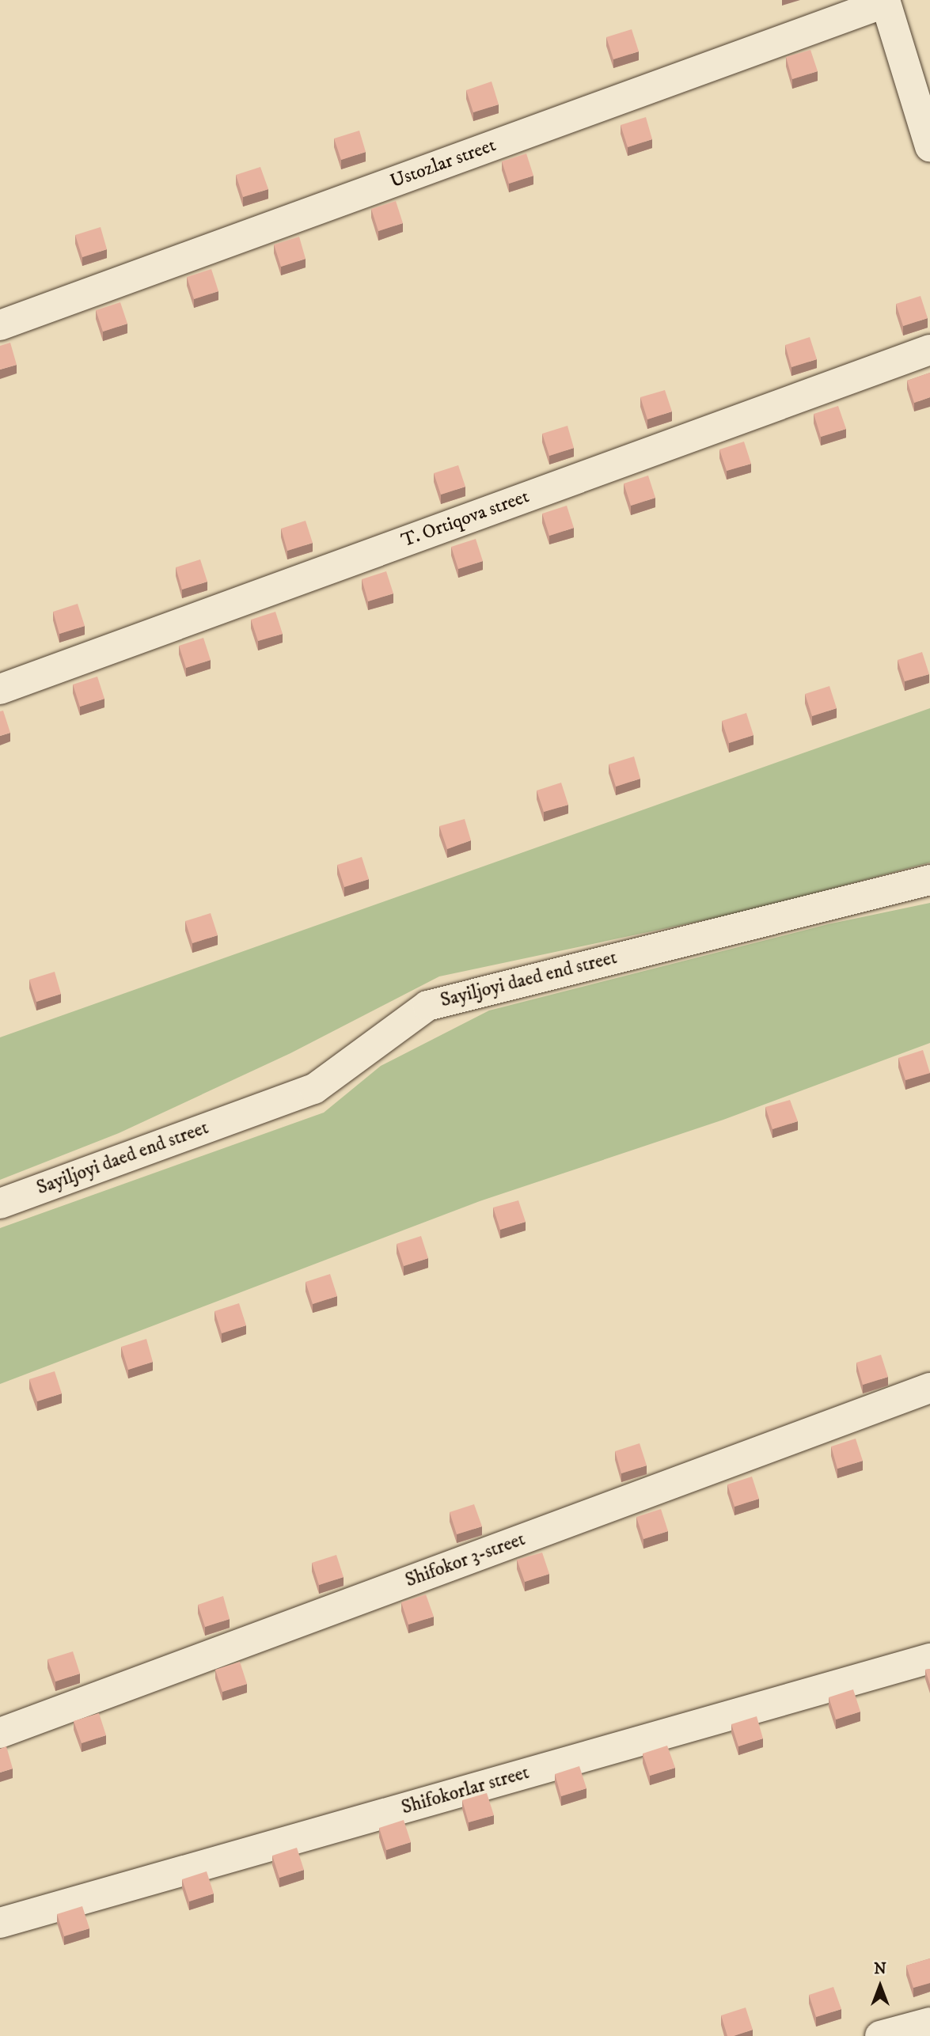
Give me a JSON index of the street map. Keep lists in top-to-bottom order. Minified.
{"streets":{"street":["Ustozlar street","T. Ortiqova street","Sayiljoyi daed end street","Shifokor 3-street","Shifokorlar street"]},"north":"top"}
